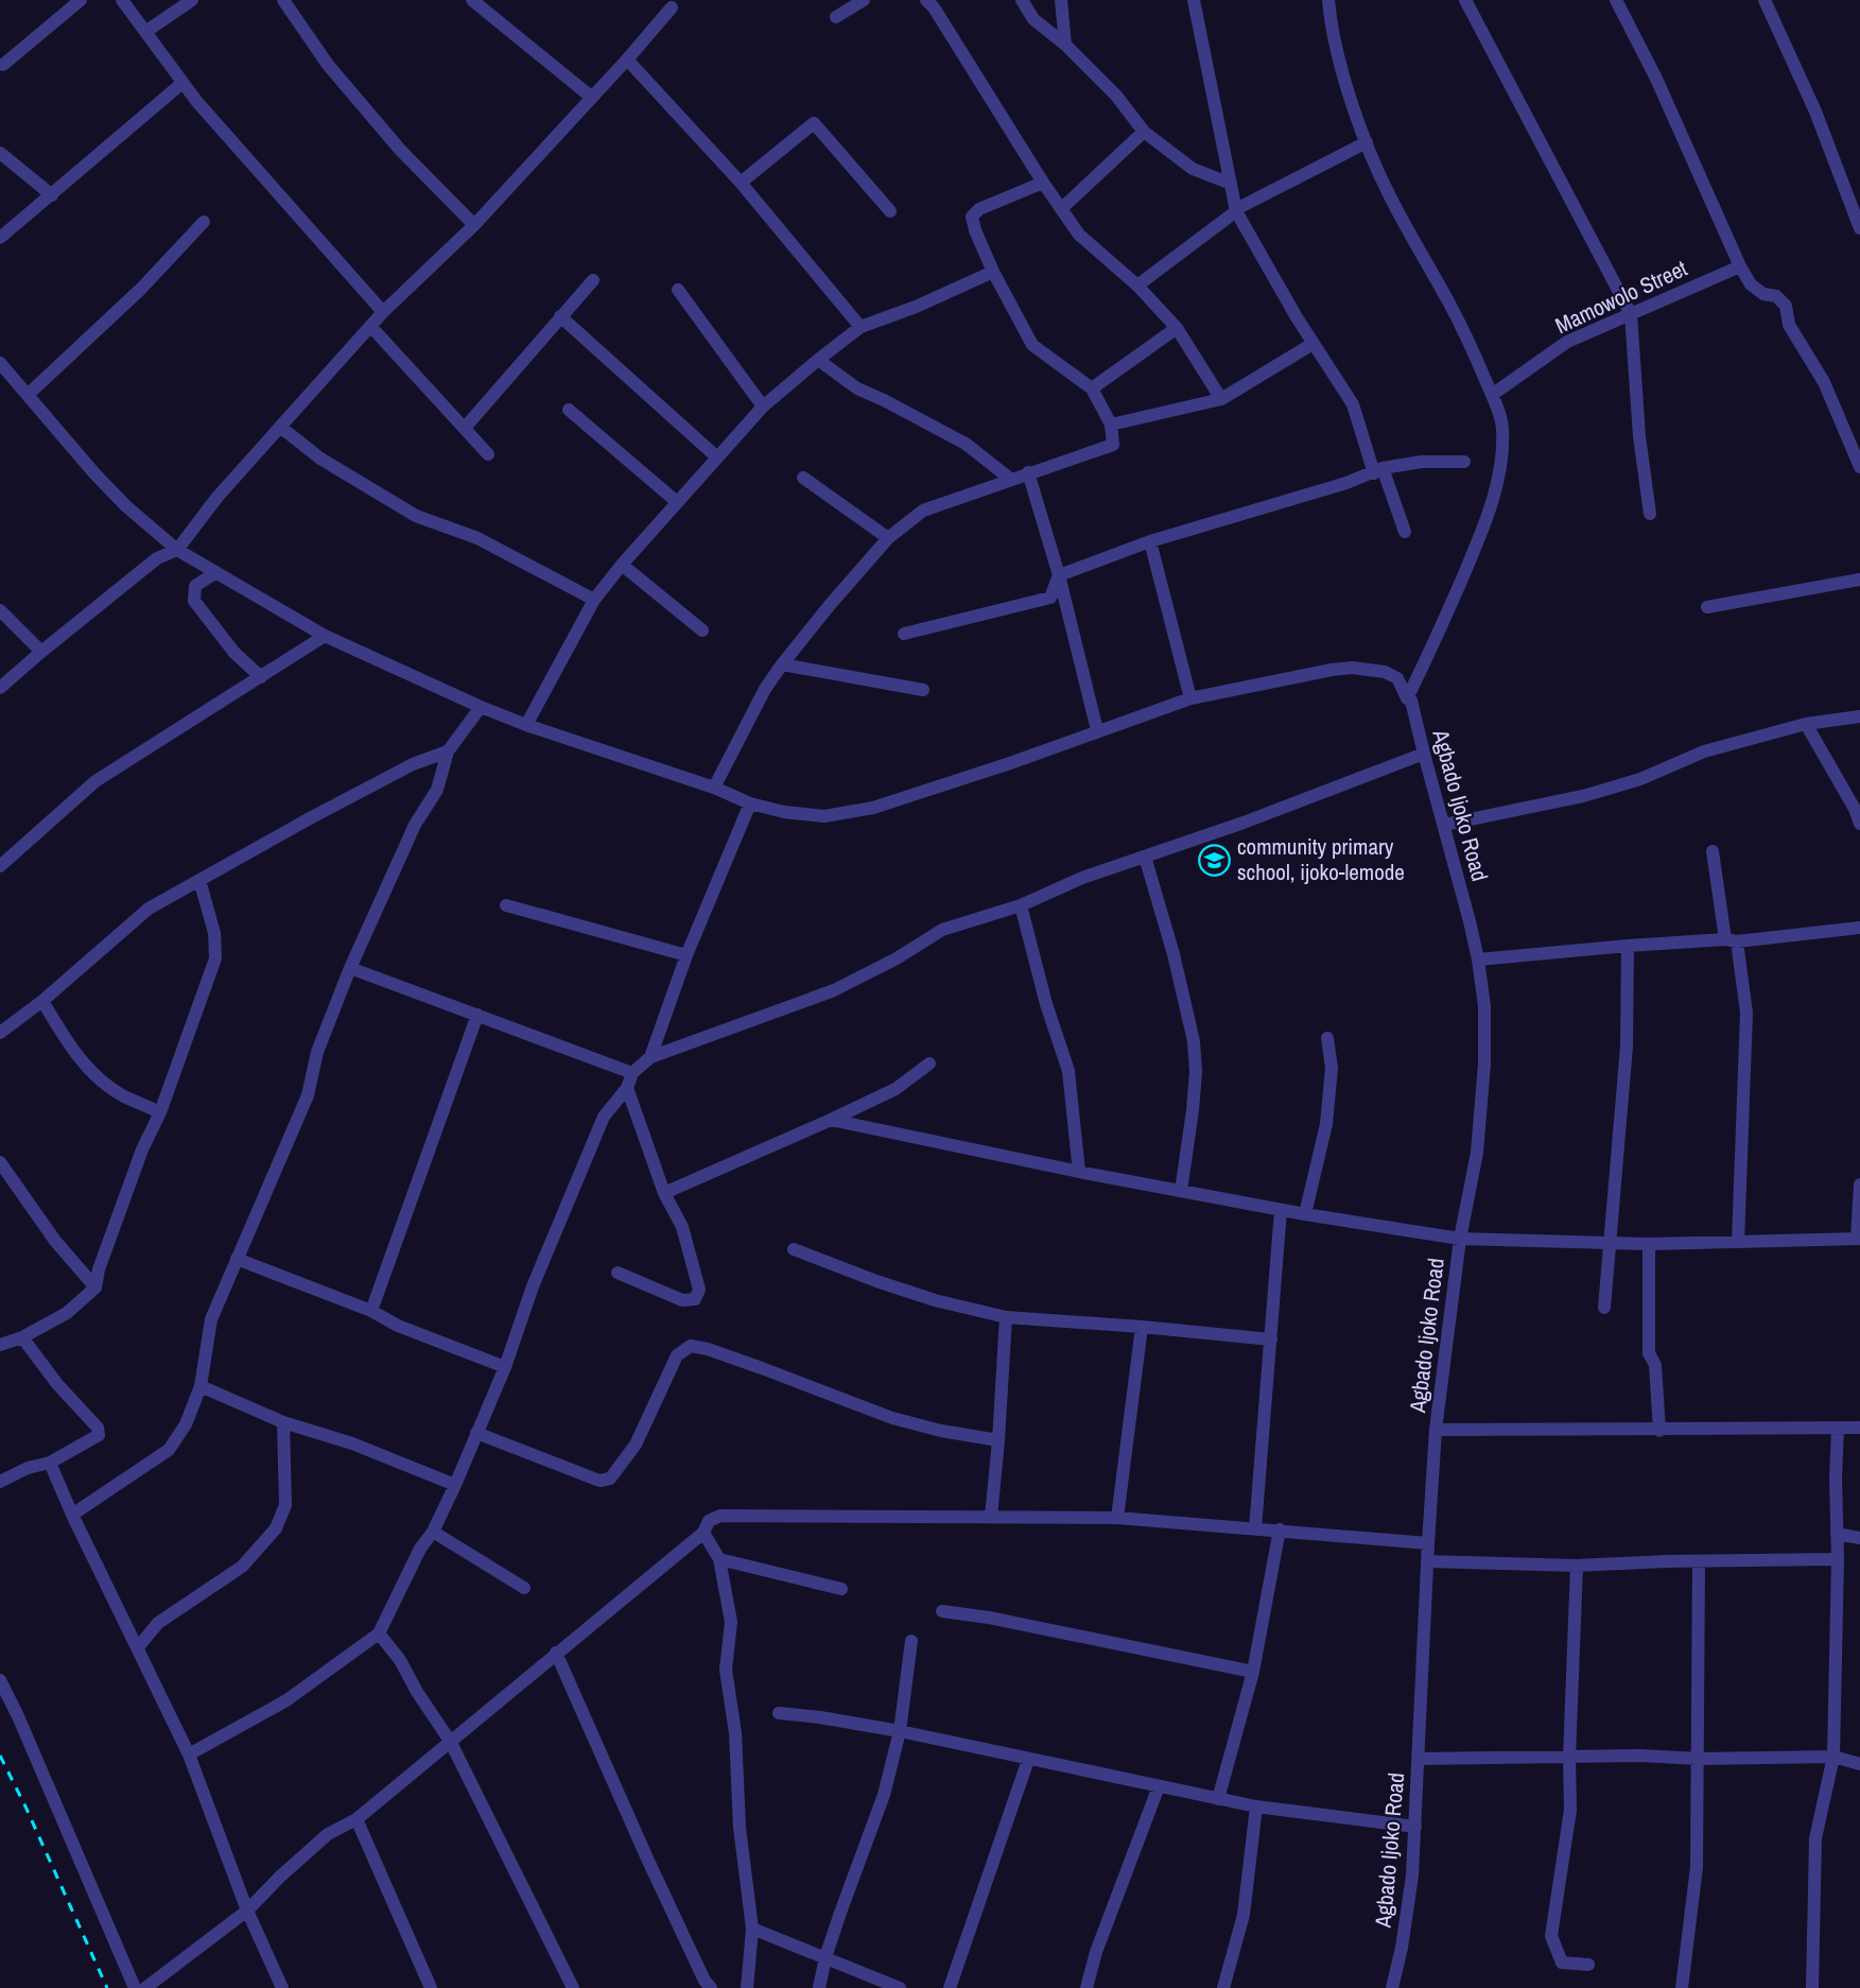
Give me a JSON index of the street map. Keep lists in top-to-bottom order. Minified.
{"streets":{"street":["Mamowolo Street","Agbado Ijoko Road"]},"places":{"school or university":["community primary school, ijoko-lemode"]}}
